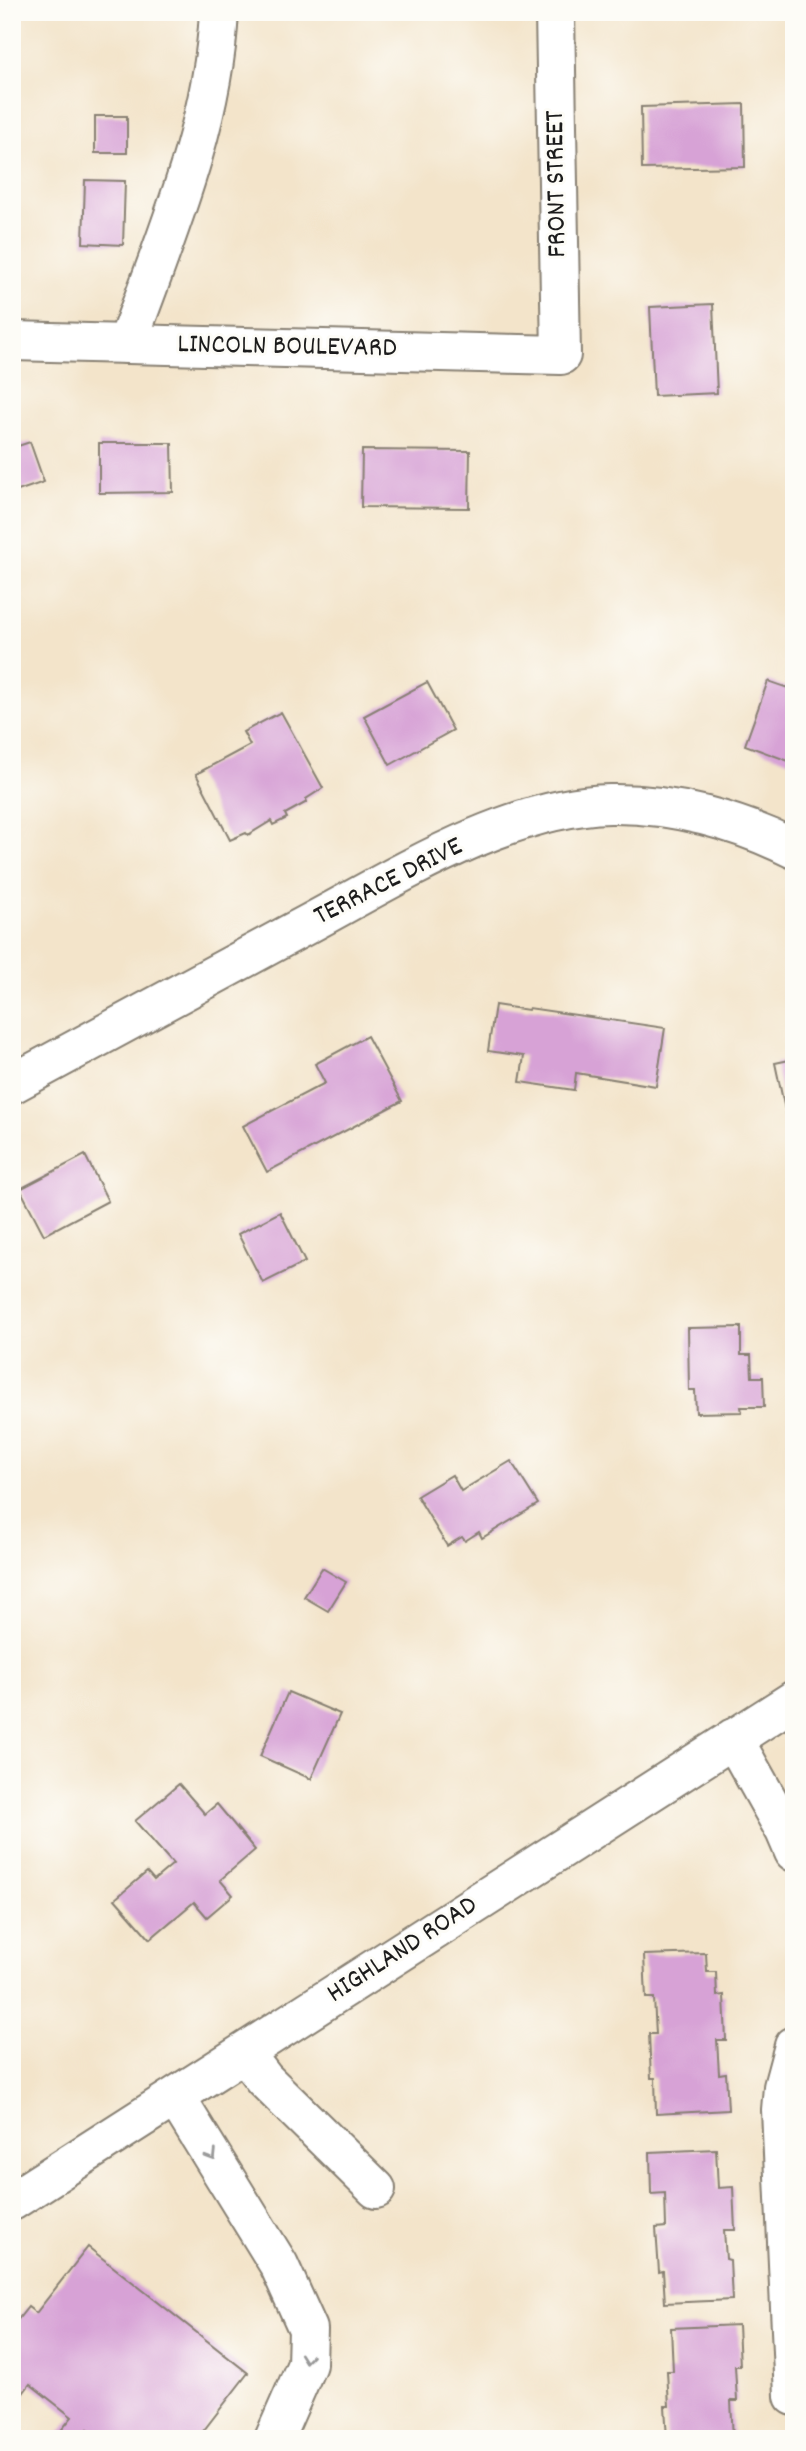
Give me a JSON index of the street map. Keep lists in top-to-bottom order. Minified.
{"streets":{"street":["FRONT STREET","LINCOLN BOULEVARD","TERRACE DRIVE","HIGHLAND ROAD"]},"crossings":[["FRONT STREET","LINCOLN BOULEVARD"]]}
